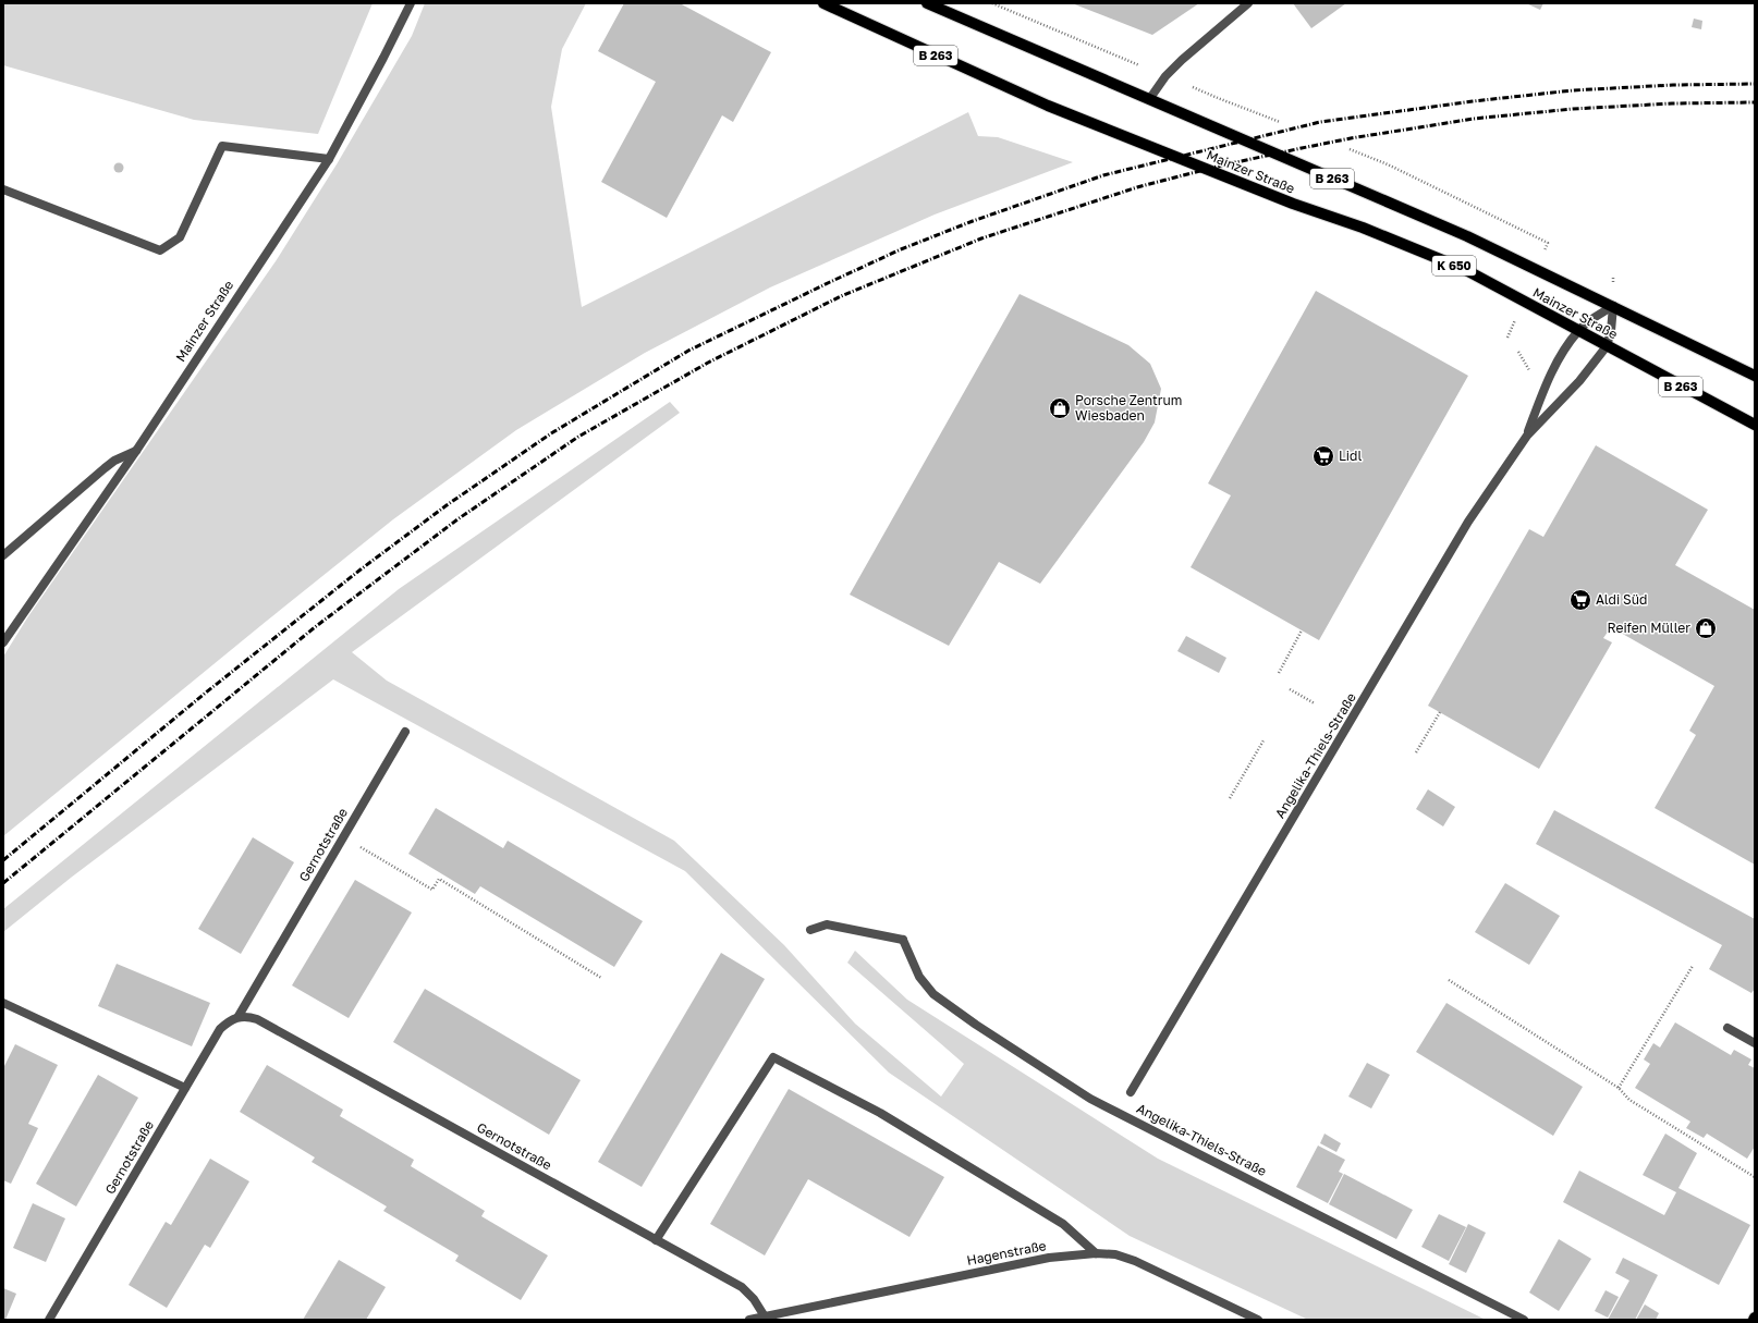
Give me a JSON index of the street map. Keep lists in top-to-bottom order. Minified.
{"streets":{"main road":["B 263","Mainzer Straße","K 650"],"street":["Angelika-Thiels-Straße","Gernotstraße","Hagenstraße"]},"crossings":[["Mainzer Straße","Angelika-Thiels-Straße"],["Gernotstraße","Hagenstraße"]],"places":{"shop":["Porsche Zentrum Wiesbaden","Reifen Müller"],"supermarket":["Lidl","Aldi Süd"]}}
